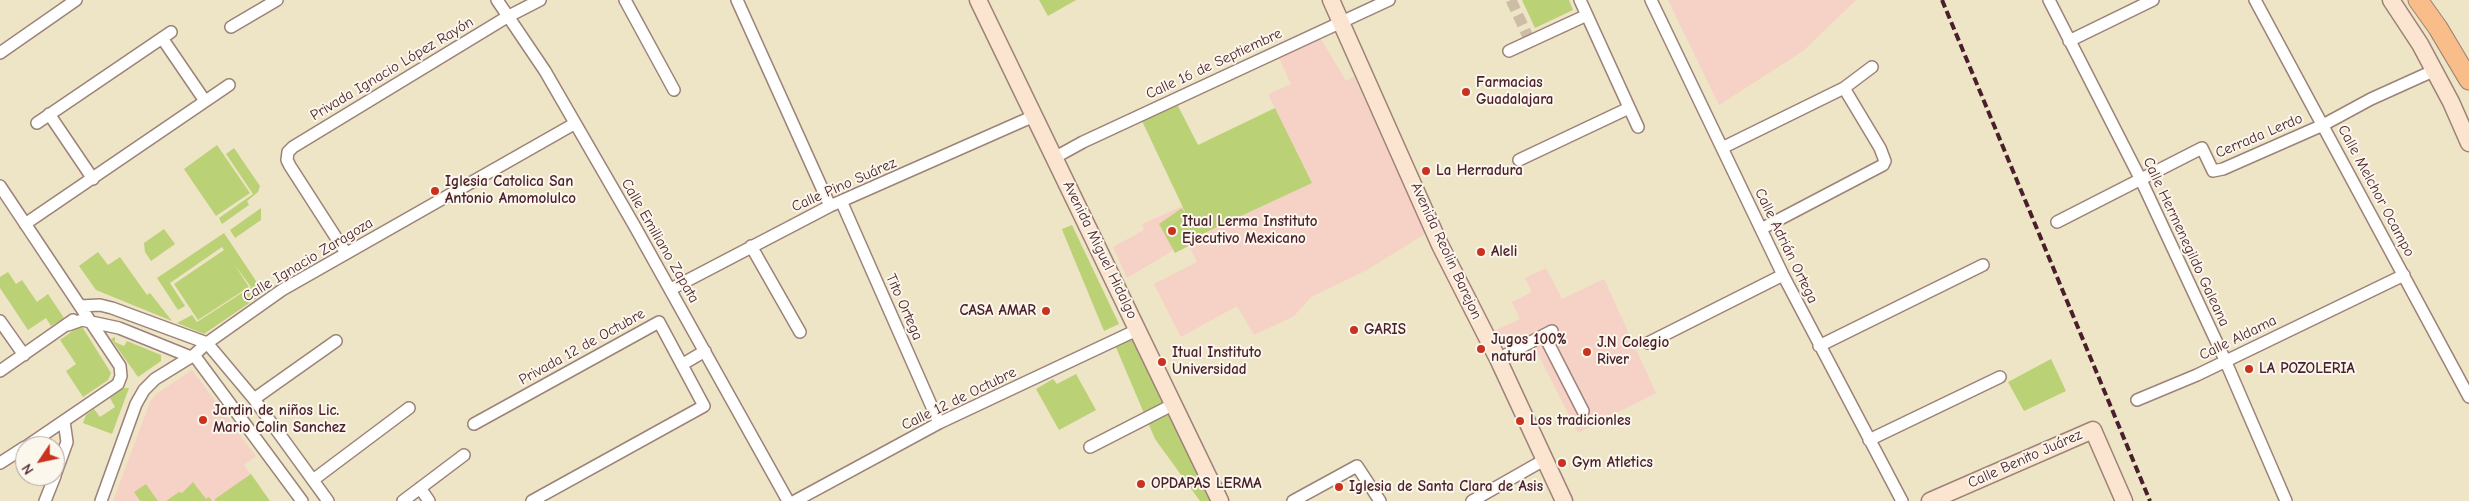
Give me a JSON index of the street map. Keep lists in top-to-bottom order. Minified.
{"streets":{"main road":["Avenida Miguel Hidalgo","Avenida Reolin Barejon","Calle Benito Juárez"],"street":["Calle 16 de Septiembre","Privada Ignacio López Rayón","Cerrada Lerdo","Calle Pino Suárez","Calle Melchor Ocampo","Calle Emiliano Zapata","Calle Hermenegildo Galeana","Calle Adrián Ortega","Calle Ignacio Zaragoza","Tito Ortega","Calle Aldama","Privada 12 de Octubre","Calle 12 de Octubre"]},"crossings":[["Calle 16 de Septiembre","Avenida Miguel Hidalgo"],["Calle 16 de Septiembre","Avenida Reolin Barejon"],["Privada Ignacio López Rayón","Calle Emiliano Zapata"],["Privada Ignacio López Rayón","Calle Ignacio Zaragoza"],["Cerrada Lerdo","Calle Melchor Ocampo"],["Cerrada Lerdo","Calle Hermenegildo Galeana"],["Calle Pino Suárez","Calle Emiliano Zapata"],["Calle Pino Suárez","Avenida Miguel Hidalgo"],["Calle Pino Suárez","Tito Ortega"],["Calle Melchor Ocampo","Calle Aldama"],["Calle Emiliano Zapata","Calle Ignacio Zaragoza"],["Calle Hermenegildo Galeana","Calle Aldama"],["Avenida Miguel Hidalgo","Calle 12 de Octubre"],["Tito Ortega","Calle 12 de Octubre"]],"places":["Farmacias Guadalajara","La Herradura","Iglesia Catolica San Antonio Amomolulco","Itual Lerma Instituto Ejecutivo Mexicano","Aleli","CASA AMAR","GARIS","Jugos 100% natural","J.N Colegio River","Itual Instituto Universidad","LA POZOLERIA","Jardin de niños Lic. Mario Colin Sanchez","Los tradicionles","Gym Atletics","OPDAPAS LERMA","Iglesia de Santa Clara de Asis"],"north":"bottom left"}
